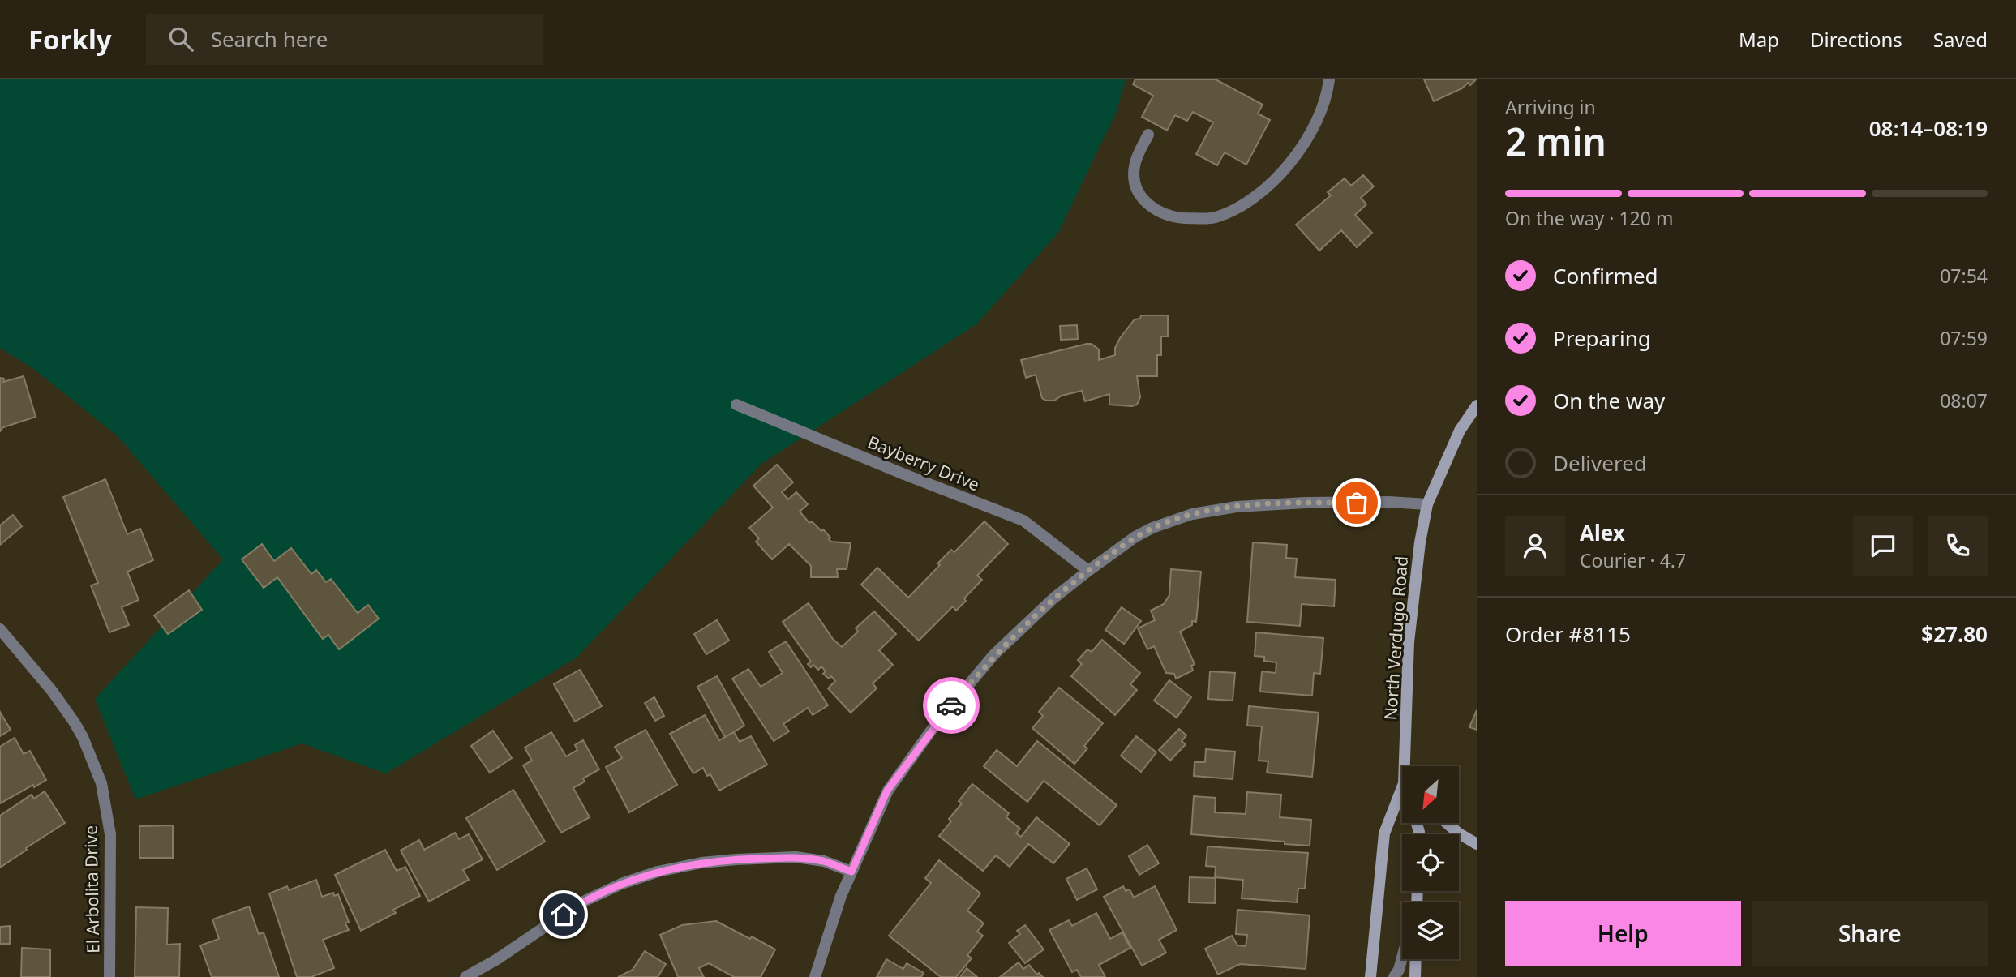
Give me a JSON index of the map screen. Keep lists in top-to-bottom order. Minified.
{"streets":{"main road":["North Verdugo Road"],"street":["Bayberry Drive","El Arbolita Drive"]},"north":"bottom left","page":{"header":"Forkly","search":"Search here","nav":["Map","Directions","Saved"],"heading":["2 min","Arriving in","08:14–08:19"],"panel":["Alex","Courier · 4.7","Order #8115","$27.80"],"bar":"On the way · 120 m","list":[["Confirmed","07:54"],["Preparing","07:59"],["On the way","08:07"],"Delivered"],"buttons":["Help","Share"]}}
